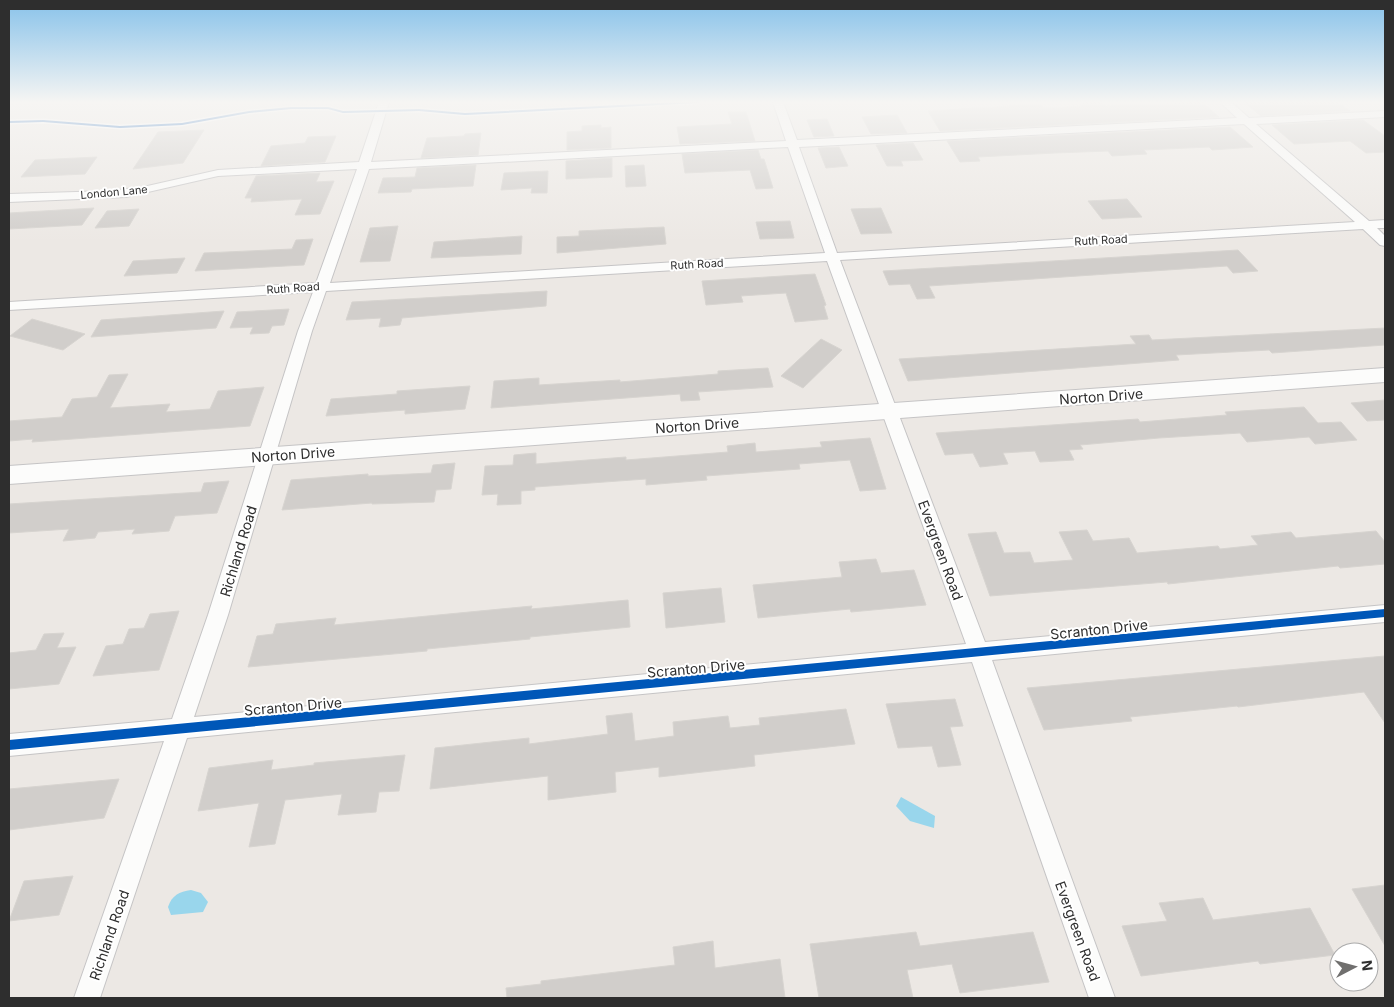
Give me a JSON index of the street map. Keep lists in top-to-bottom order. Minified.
{"streets":{"street":["London Lane","Ruth Road","Norton Drive","Evergreen Road","Richland Road","Scranton Drive"]},"crossings":[["London Lane","Richland Road"],["Ruth Road","Evergreen Road"],["Ruth Road","Richland Road"],["Norton Drive","Evergreen Road"],["Norton Drive","Richland Road"],["Evergreen Road","Scranton Drive"],["Richland Road","Scranton Drive"]],"north":"right"}
